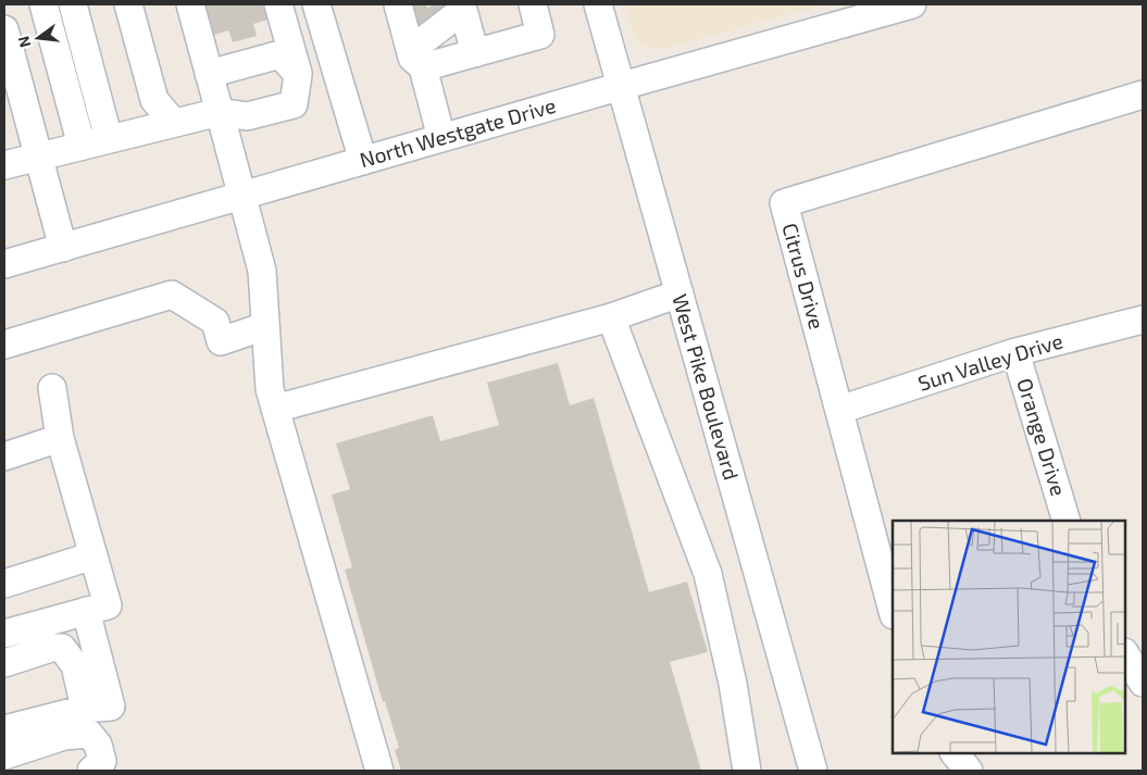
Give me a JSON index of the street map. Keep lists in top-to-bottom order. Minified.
{"streets":{"street":["North Westgate Drive","Citrus Drive","Sun Valley Drive","West Pike Boulevard","Orange Drive"]},"crossings":[["North Westgate Drive","West Pike Boulevard"],["Citrus Drive","Sun Valley Drive"],["Sun Valley Drive","Orange Drive"]],"north":"left"}
